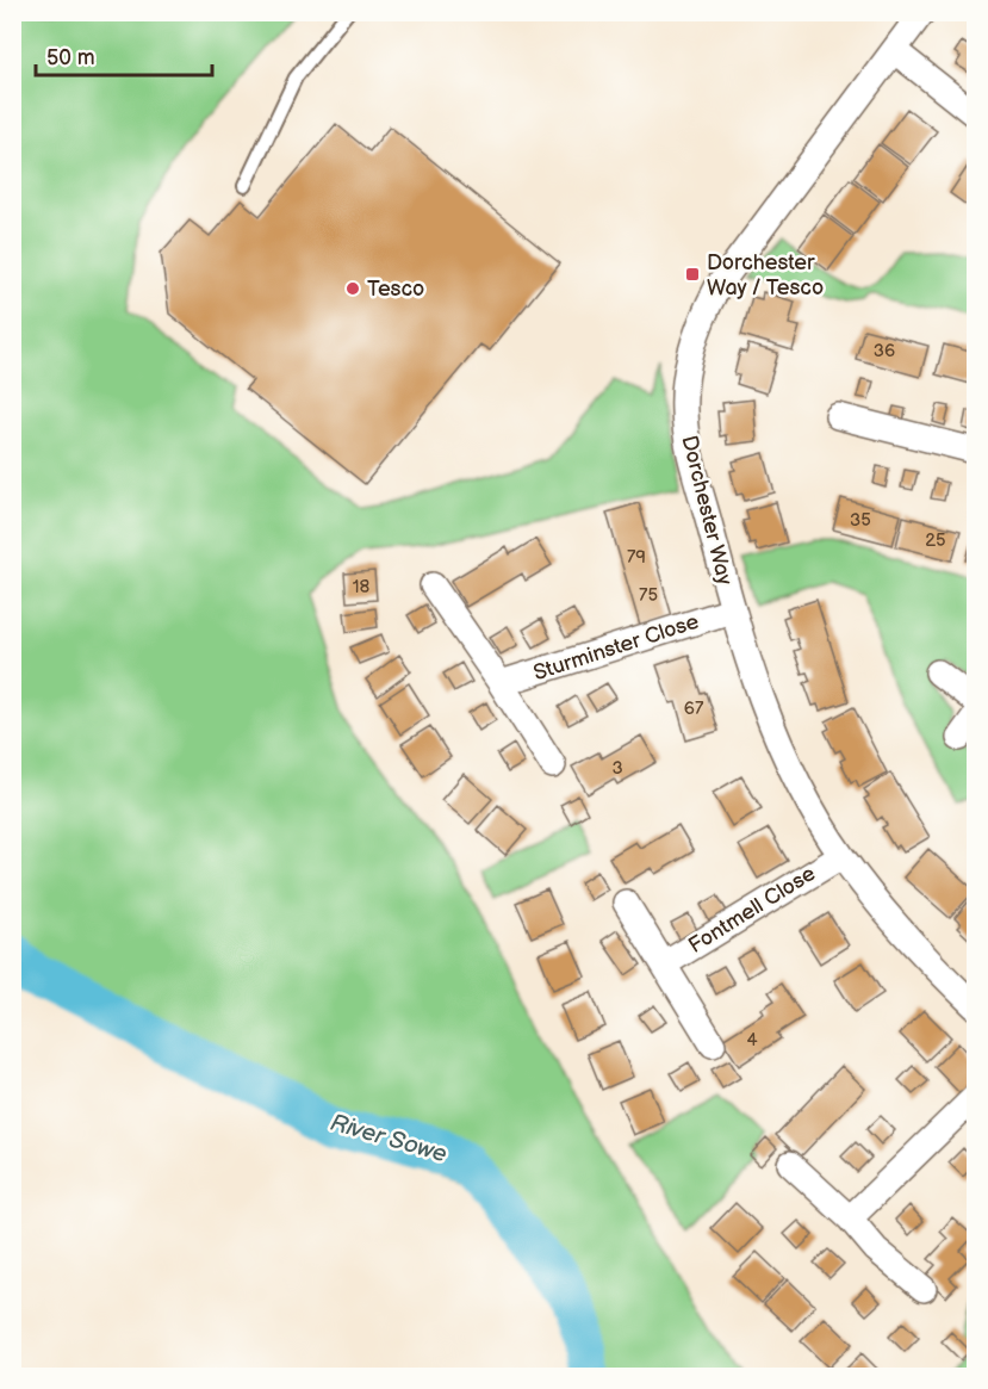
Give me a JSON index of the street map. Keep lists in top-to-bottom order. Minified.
{"streets":{"street":["Dorchester Way","Sturminster Close","Fontmell Close"]},"crossings":[["Dorchester Way","Sturminster Close"],["Dorchester Way","Fontmell Close"]],"water":["River Sowe"],"places":{"transit":["Dorchester Way / Tesco"],"other":["Tesco"]},"house_numbers":["36","35","25","79","18","75","67","3","4"],"scale_bar":"50 m"}
